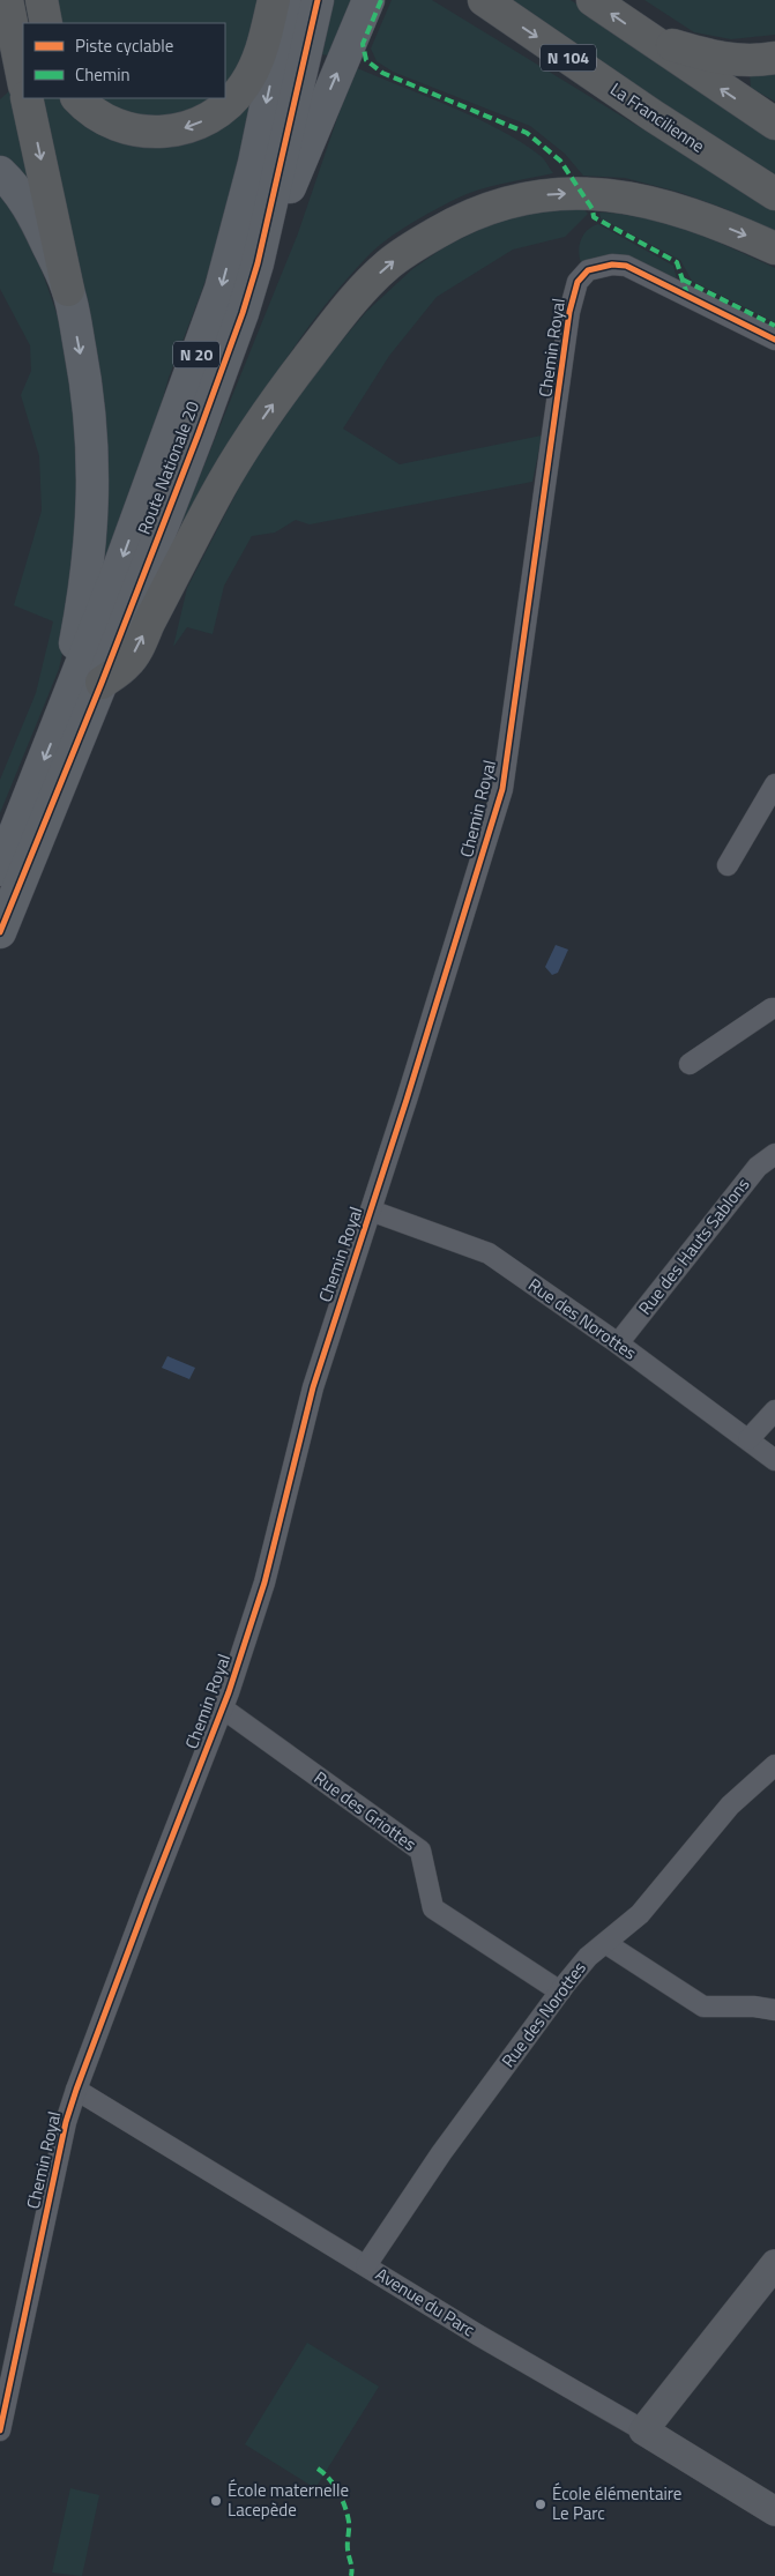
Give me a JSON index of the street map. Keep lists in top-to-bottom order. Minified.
{"streets":{"highway":["N 104","La Francilienne"],"main road":["N 20","Route Nationale 20"],"street":["Chemin Royal","Rue des Hauts Sablons","Rue des Norottes","Rue des Griottes","Avenue du Parc"]},"crossings":[["Chemin Royal","Rue des Norottes"],["Chemin Royal","Rue des Griottes"],["Chemin Royal","Avenue du Parc"],["Rue des Hauts Sablons","Rue des Norottes"],["Rue des Norottes","Rue des Griottes"],["Rue des Norottes","Avenue du Parc"]],"places":["École maternelle Lacepède","École élémentaire Le Parc"],"legend":["Piste cyclable","Chemin"]}
